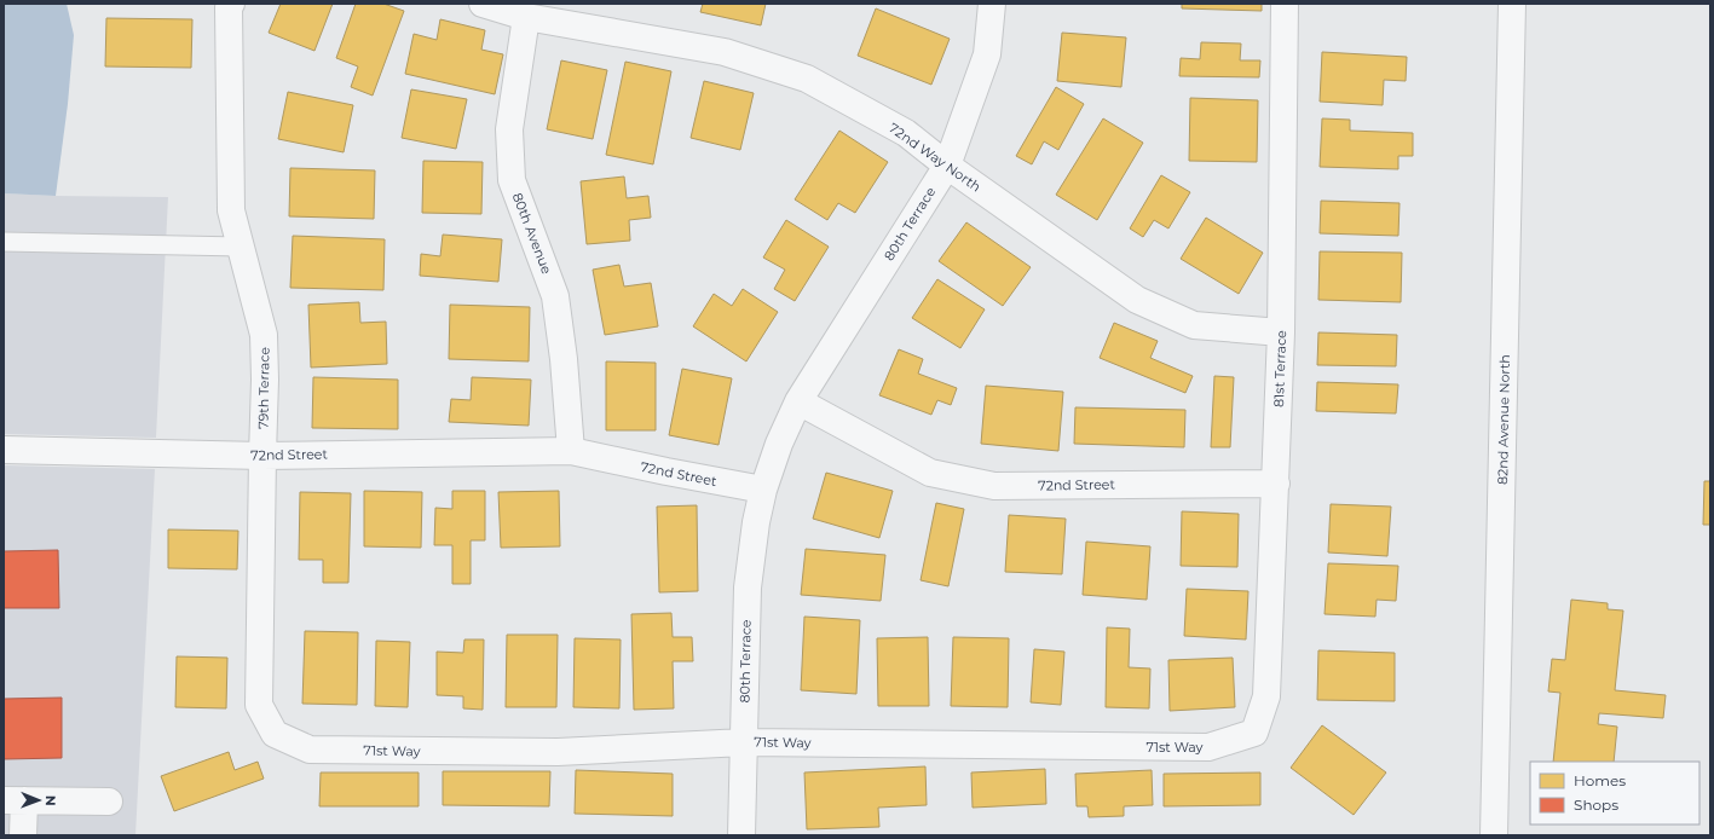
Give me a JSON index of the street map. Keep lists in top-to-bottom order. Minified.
{"streets":{"street":["72nd Way North","80th Terrace","80th Avenue","81st Terrace","79th Terrace","82nd Avenue North","72nd Street","71st Way"]},"crossings":[["72nd Way North","80th Terrace"],["72nd Way North","80th Avenue"],["72nd Way North","81st Terrace"],["80th Terrace","72nd Street"],["80th Terrace","71st Way"],["80th Avenue","72nd Street"],["81st Terrace","72nd Street"],["81st Terrace","71st Way"],["79th Terrace","72nd Street"],["79th Terrace","71st Way"]],"legend":["Homes","Shops"],"north":"right"}
